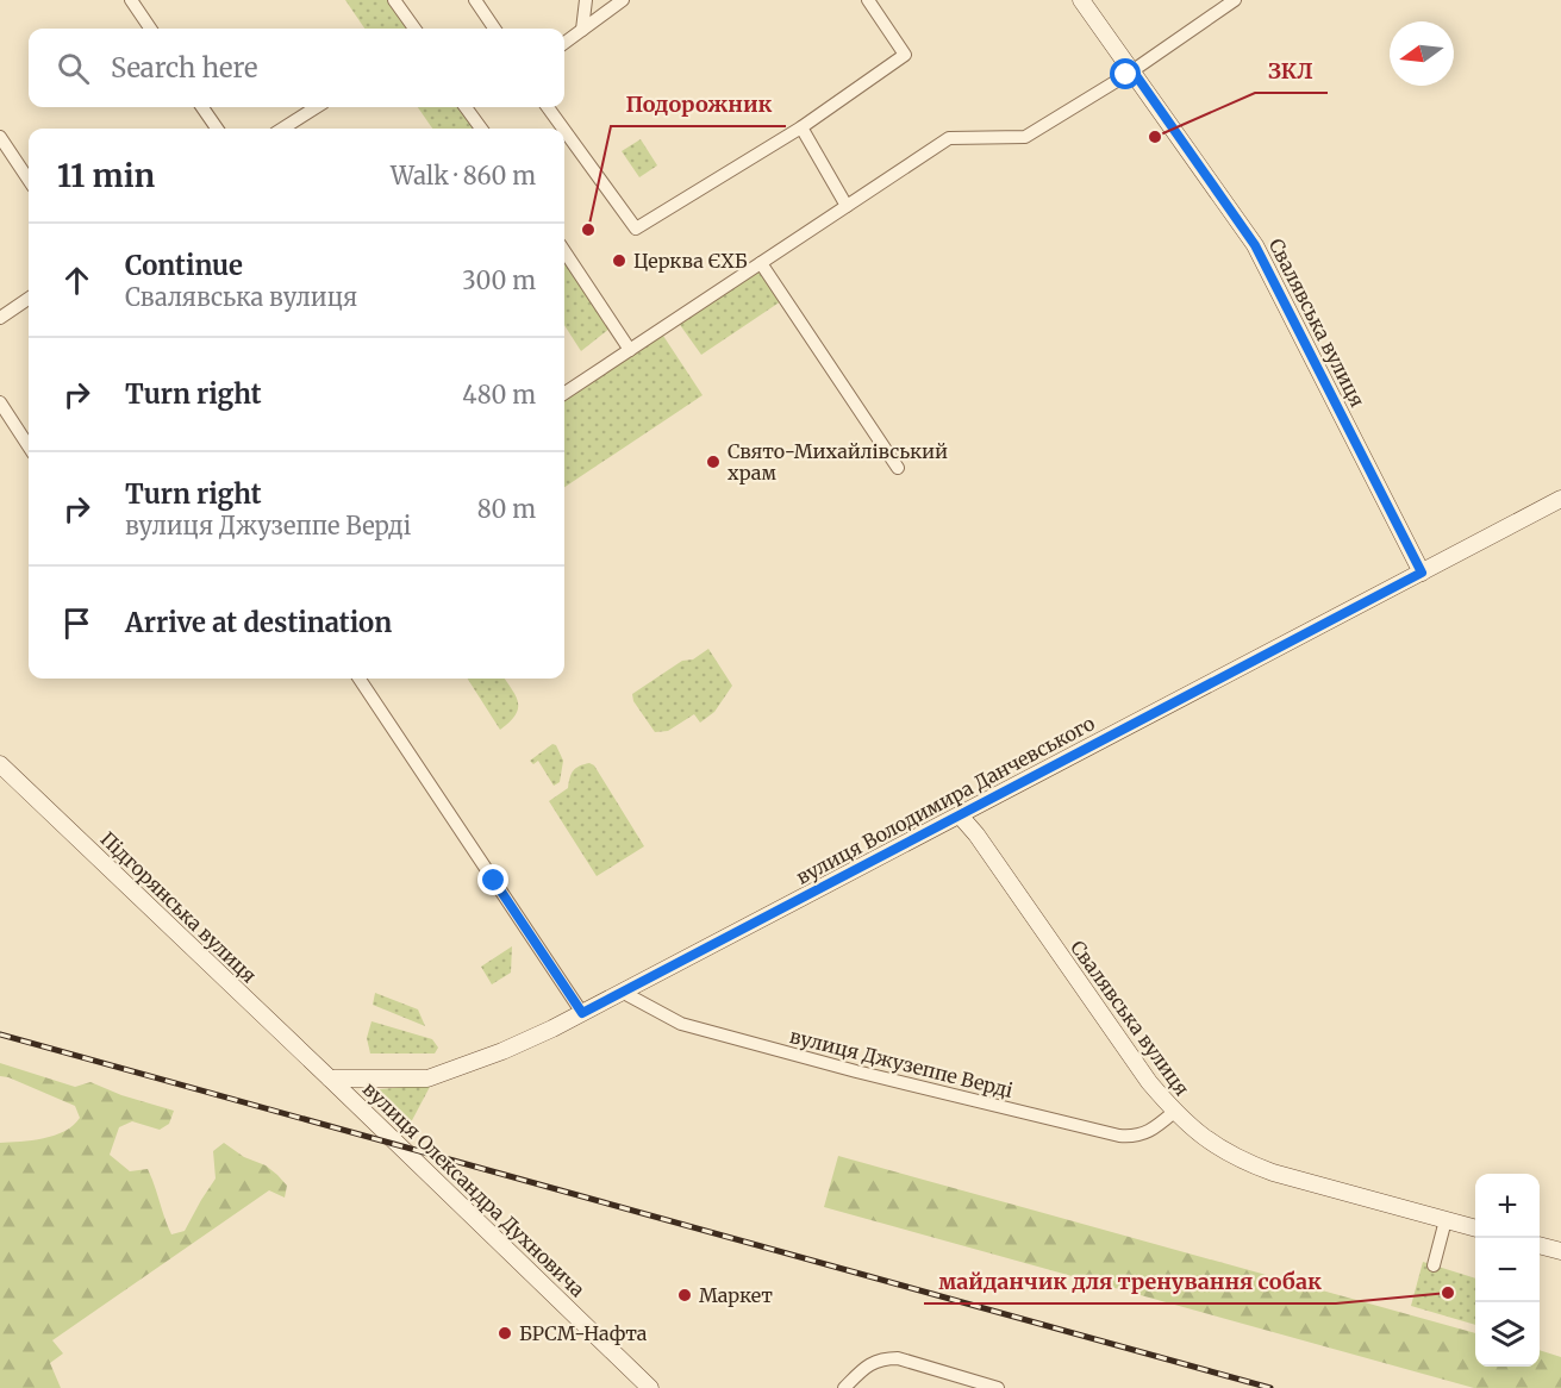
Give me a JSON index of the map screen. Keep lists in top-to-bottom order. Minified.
{"streets":{"street":["Свалявська вулиця","вулиця Володимира Данчевського","Підгорянська вулиця","вулиця Джузеппе Верді","вулиця Олександра Духновича"]},"crossings":[["Свалявська вулиця","вулиця Володимира Данчевського"],["Свалявська вулиця","вулиця Джузеппе Верді"],["вулиця Володимира Данчевського","Підгорянська вулиця"],["вулиця Володимира Данчевського","вулиця Джузеппе Верді"],["вулиця Володимира Данчевського","вулиця Олександра Духновича"],["Підгорянська вулиця","вулиця Олександра Духновича"]],"places":["ЗКЛ","Подорожник","Церква ЄХБ","Свято-Михайлівський храм","майданчик для тренування собак","Маркет","БРСМ-Нафта"],"north":"left","page":{"search":"Search here","heading":["11 min","Walk · 860 m"],"list":[["Continue","Свалявська вулиця","300 m"],["Turn right","480 m"],["Turn right","вулиця Джузеппе Верді","80 m"],"Arrive at destination"],"map_buttons":["+","−"]}}
